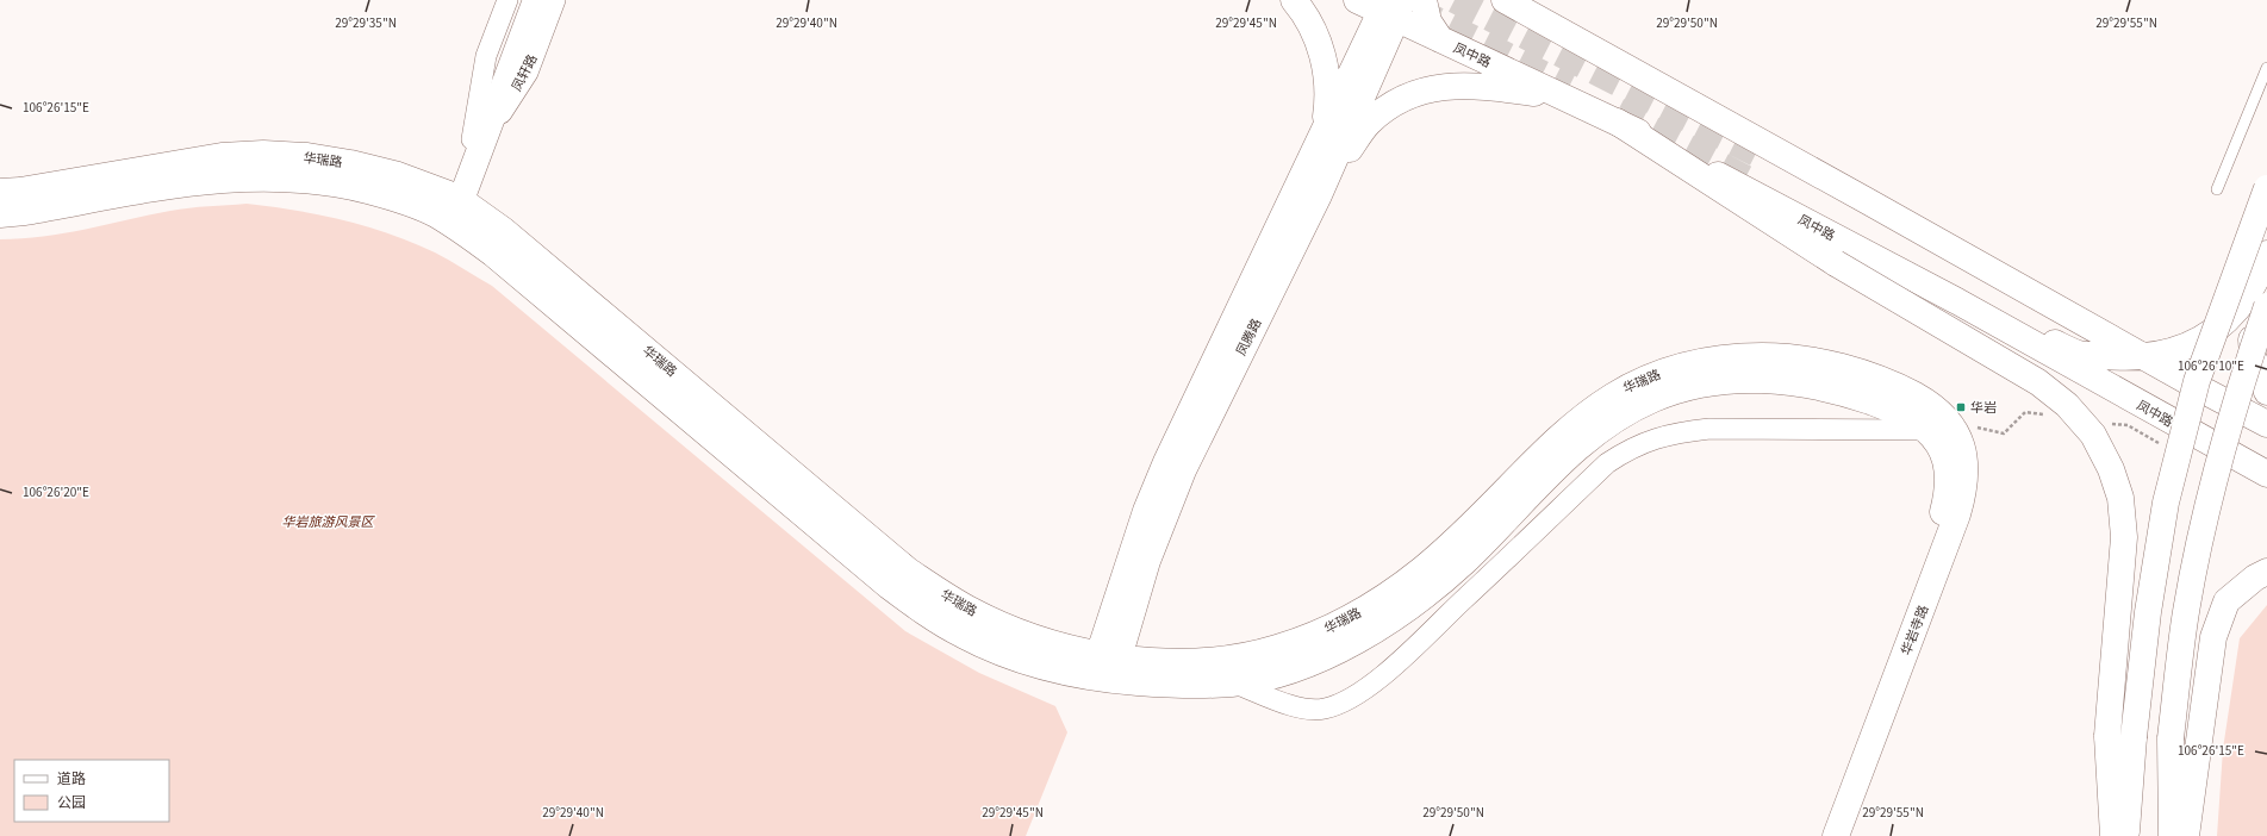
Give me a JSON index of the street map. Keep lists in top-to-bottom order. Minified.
{"streets":{"street":["凤中路","凤轩路","华瑞路","凤腾路","华岩寺路"]},"crossings":[["凤中路","凤腾路"],["凤轩路","华瑞路"],["华瑞路","凤腾路"],["华瑞路","华岩寺路"]],"parks":["华岩旅游风景区"],"places":{"transit":["华岩"]},"legend":["道路","公园"],"coordinates":["29°29'35\"N","29°29'40\"N","29°29'45\"N","29°29'50\"N","29°29'55\"N","106°26'15\"E","106°26'10\"E","106°26'20\"E"]}
